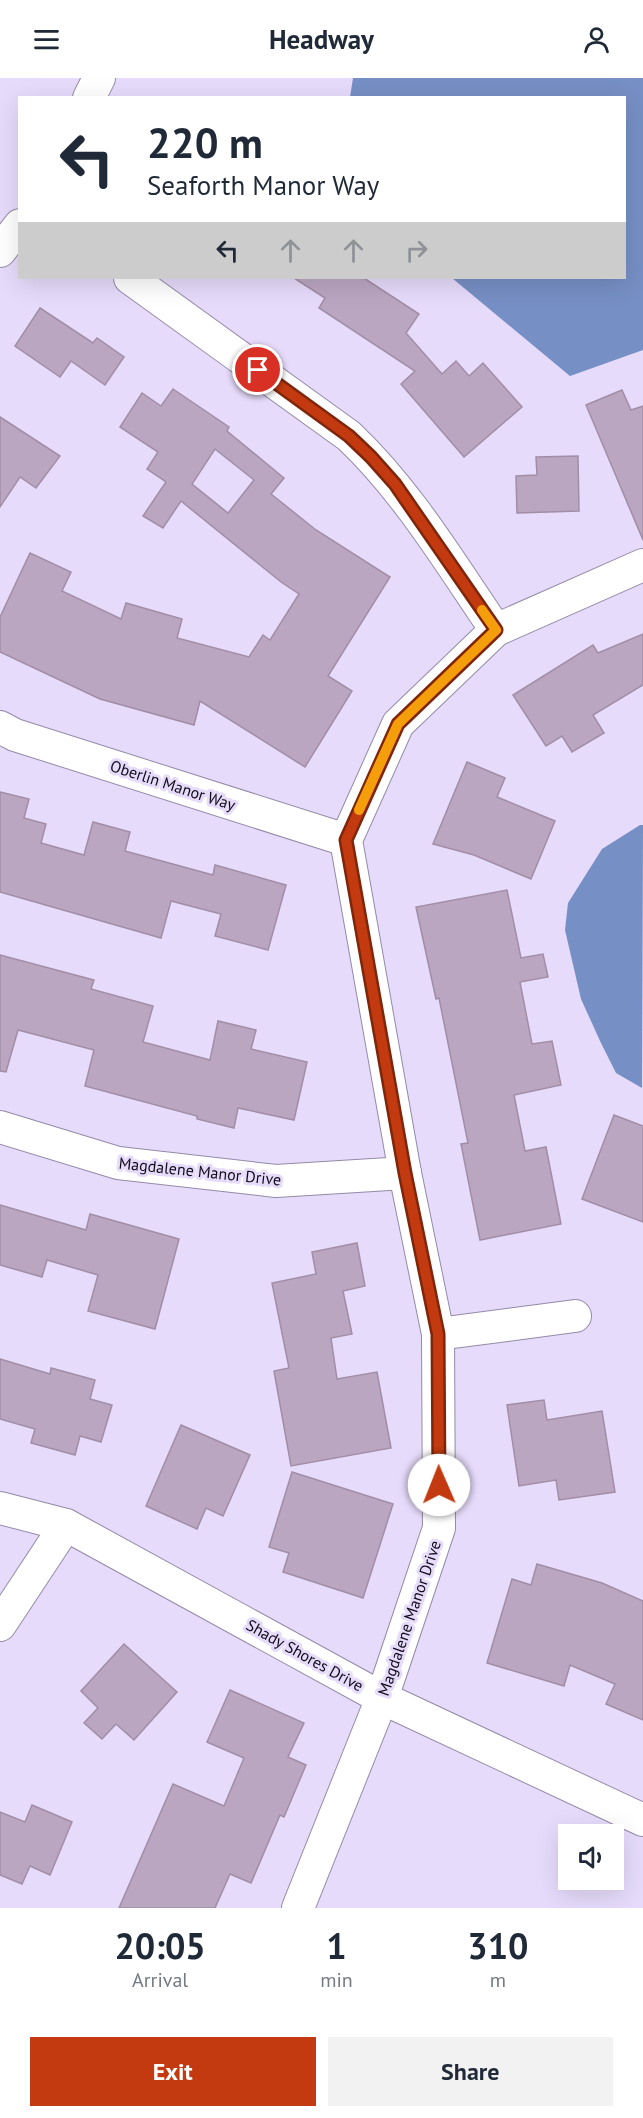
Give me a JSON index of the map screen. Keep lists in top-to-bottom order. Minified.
{"streets":{"street":["Oberlin Manor Way","Magdalene Manor Drive","Shady Shores Drive"]},"crossings":[["Oberlin Manor Way","Magdalene Manor Drive"],["Magdalene Manor Drive","Shady Shores Drive"]],"page":{"header":"Headway","turn":["220 m","Seaforth Manor Way"],"eta":["20:05","Arrival","1","min","310","m"],"buttons":["Exit","Share"]}}
